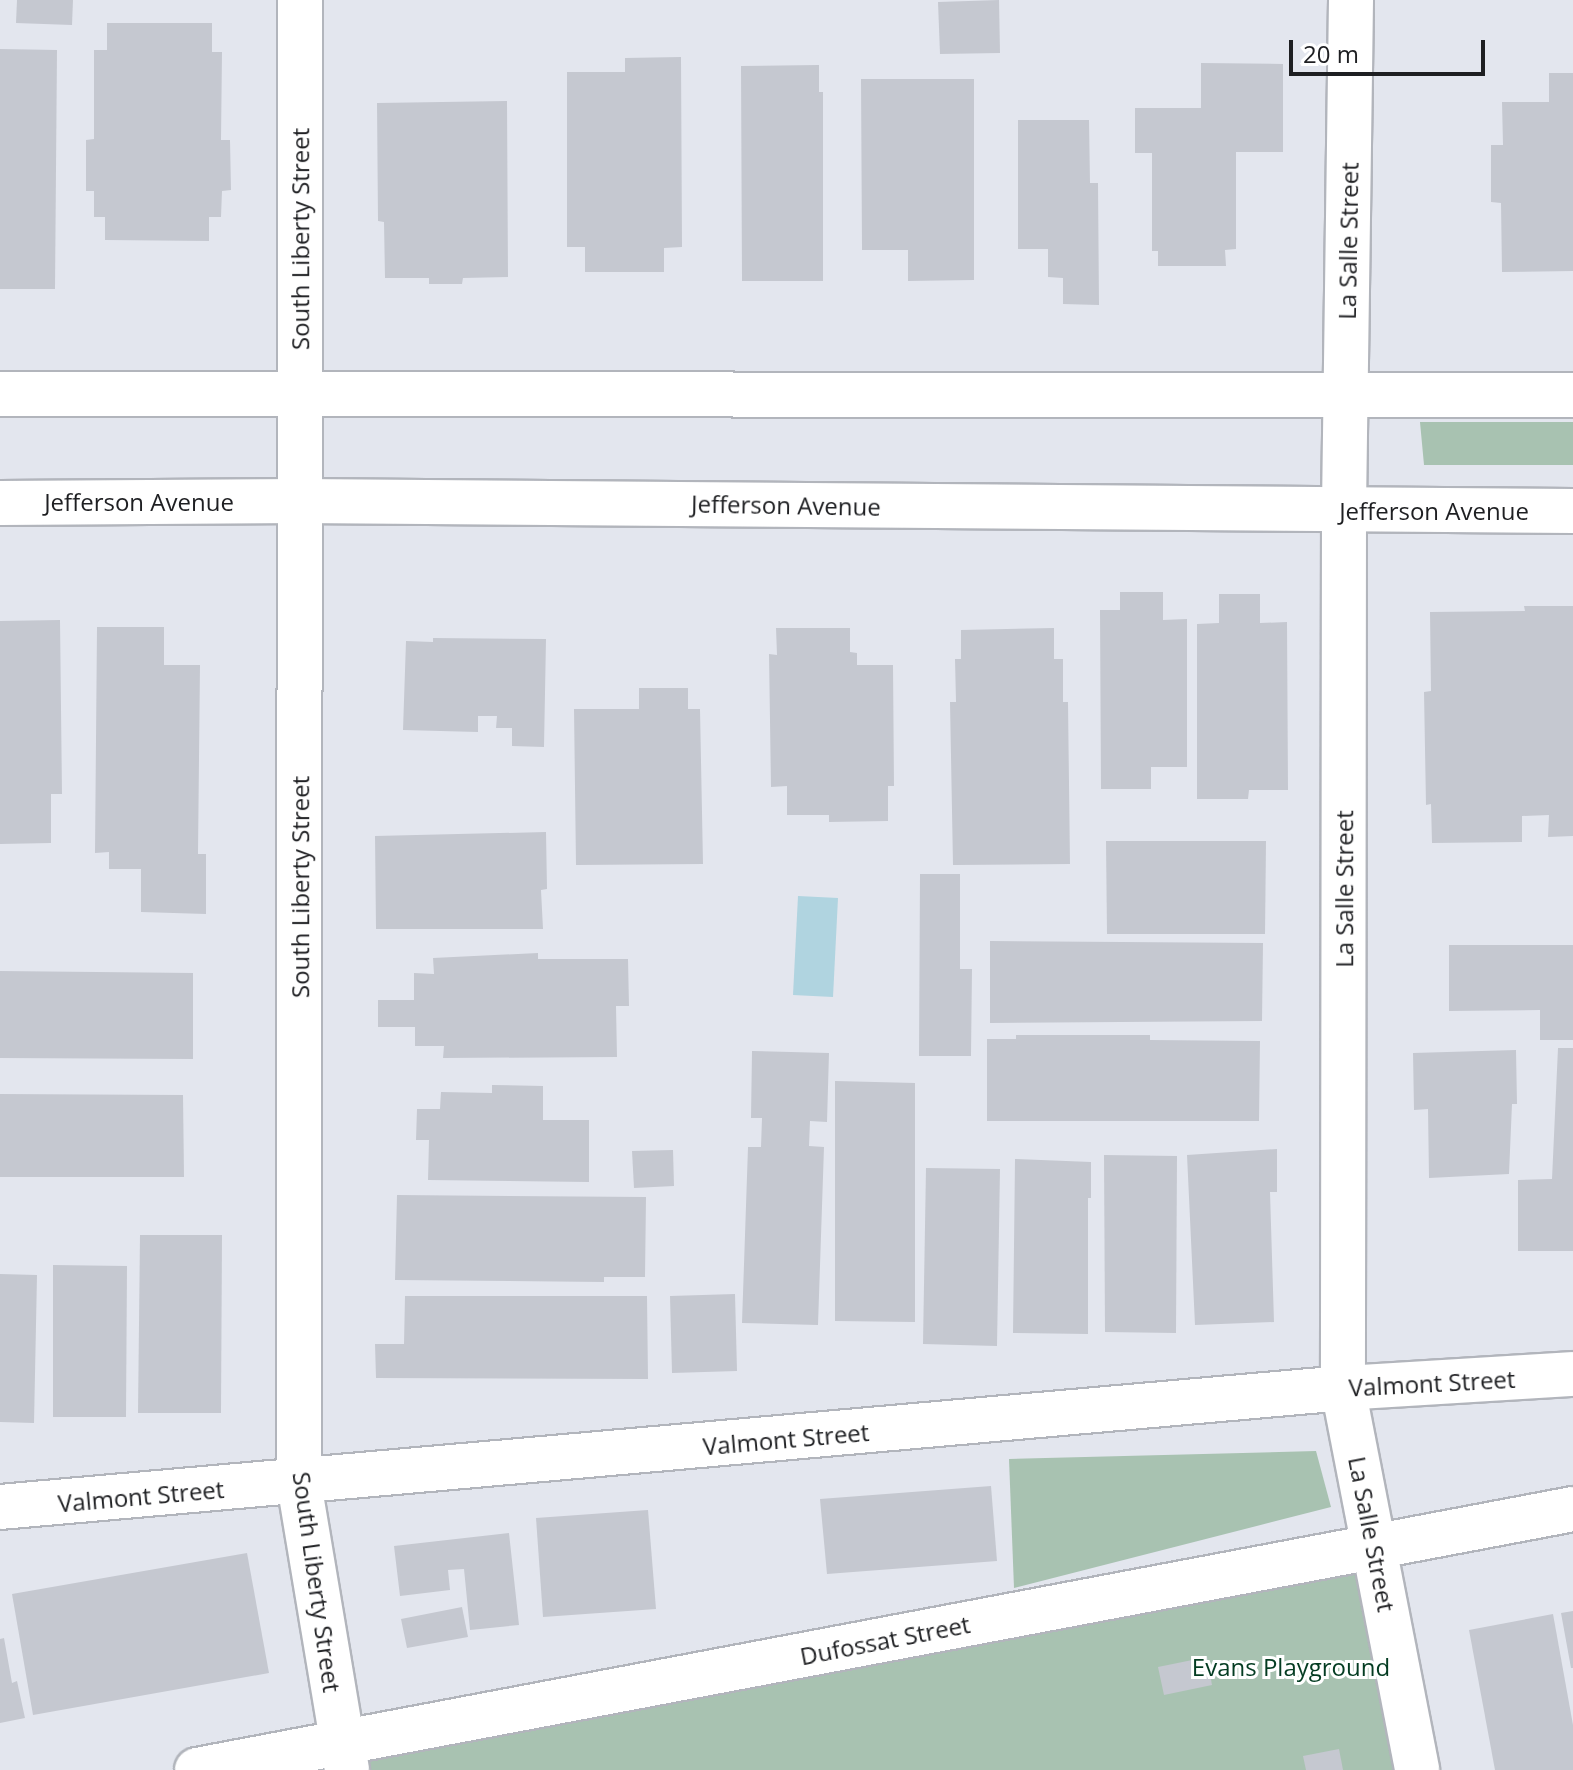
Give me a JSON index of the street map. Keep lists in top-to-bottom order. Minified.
{"streets":{"street":["South Liberty Street","La Salle Street","Jefferson Avenue","Valmont Street","Dufossat Street"]},"crossings":[["South Liberty Street","Jefferson Avenue"],["South Liberty Street","Valmont Street"],["South Liberty Street","Dufossat Street"],["La Salle Street","Jefferson Avenue"],["La Salle Street","Valmont Street"],["La Salle Street","Dufossat Street"]],"parks":["Evans Playground"],"scale_bar":"20 m"}
